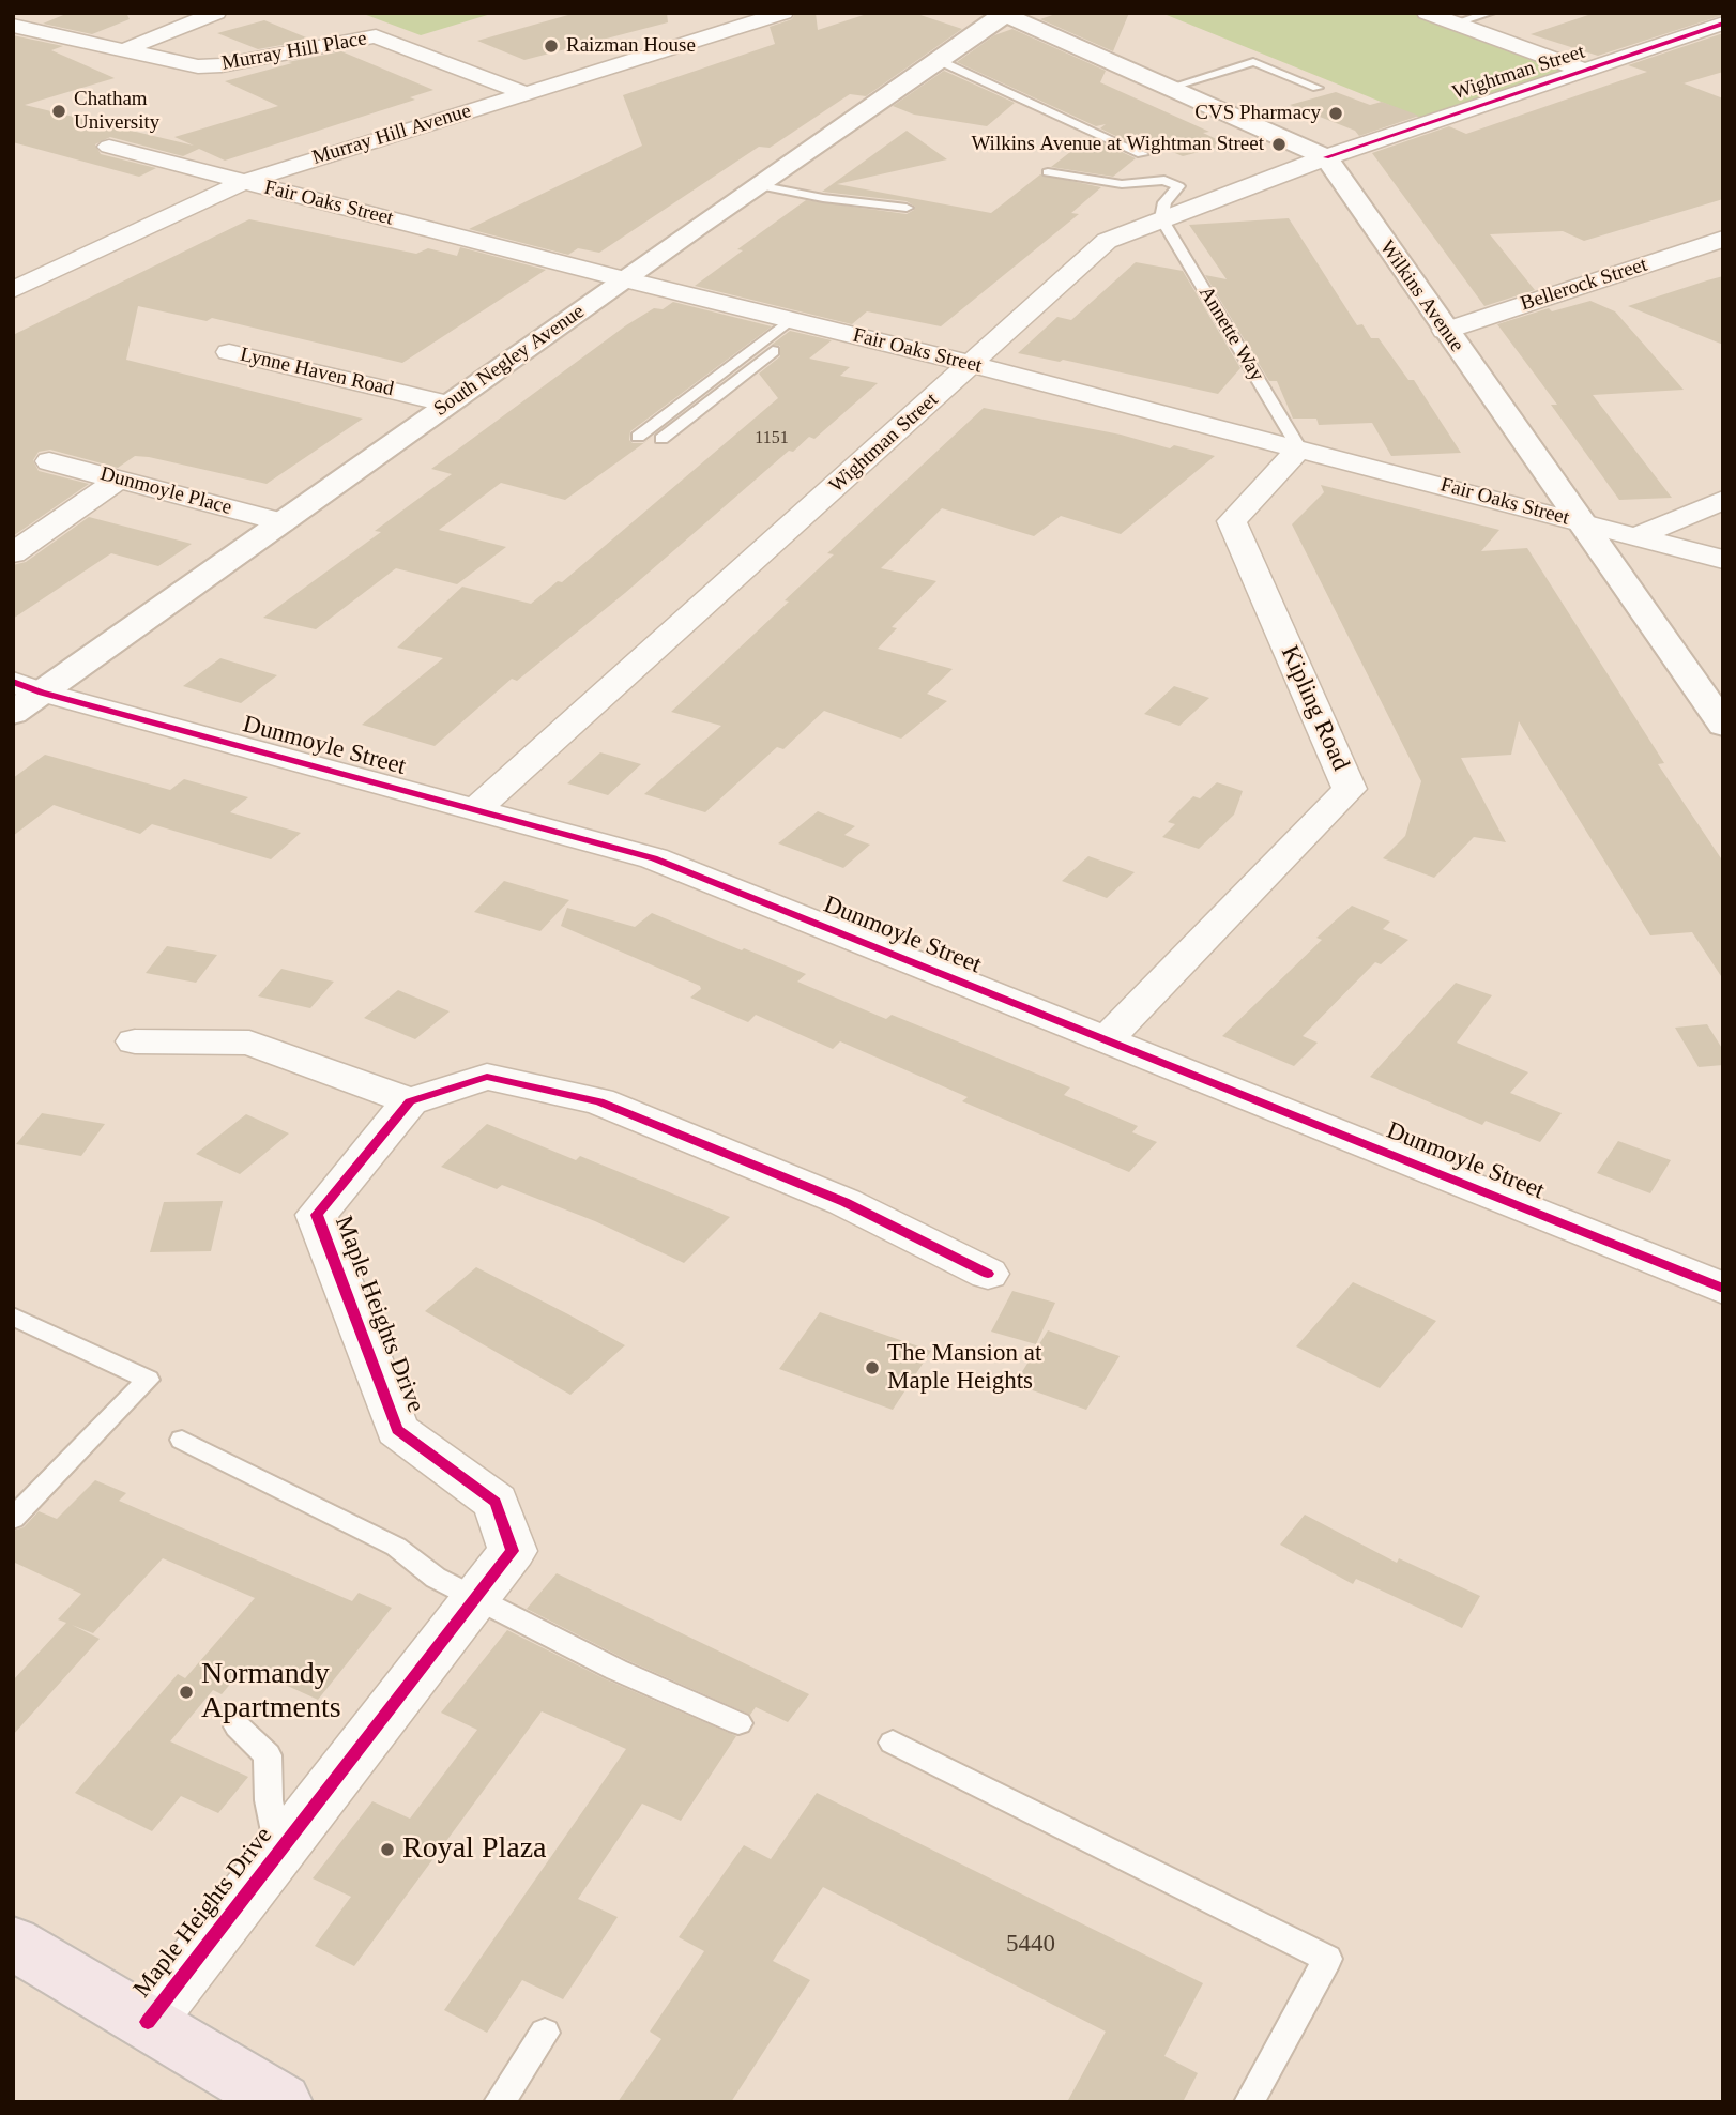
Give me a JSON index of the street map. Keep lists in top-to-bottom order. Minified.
{"streets":{"street":["Murray Hill Place","Wightman Street","Murray Hill Avenue","Fair Oaks Street","Bellerock Street","Wilkins Avenue","South Negley Avenue","Lynne Haven Road","Dunmoyle Place","Kipling Road","Dunmoyle Street","Maple Heights Drive"],"lane":["Annette Way"]},"crossings":[["Murray Hill Place","Murray Hill Avenue"],["Wightman Street","Fair Oaks Street"],["Wightman Street","Wilkins Avenue"],["Wightman Street","Annette Way"],["Wightman Street","Dunmoyle Street"],["Murray Hill Avenue","Fair Oaks Street"],["Fair Oaks Street","Wilkins Avenue"],["Fair Oaks Street","Annette Way"],["Fair Oaks Street","South Negley Avenue"],["Fair Oaks Street","Kipling Road"],["Bellerock Street","Wilkins Avenue"],["Annette Way","Kipling Road"],["South Negley Avenue","Lynne Haven Road"],["South Negley Avenue","Dunmoyle Place"],["South Negley Avenue","Dunmoyle Street"],["Kipling Road","Dunmoyle Street"]],"places":["Raizman House","Chatham University","CVS Pharmacy","Wilkins Avenue at Wightman Street","The Mansion at Maple Heights","Normandy Apartments","Royal Plaza"],"house_numbers":["1151","5440"]}
